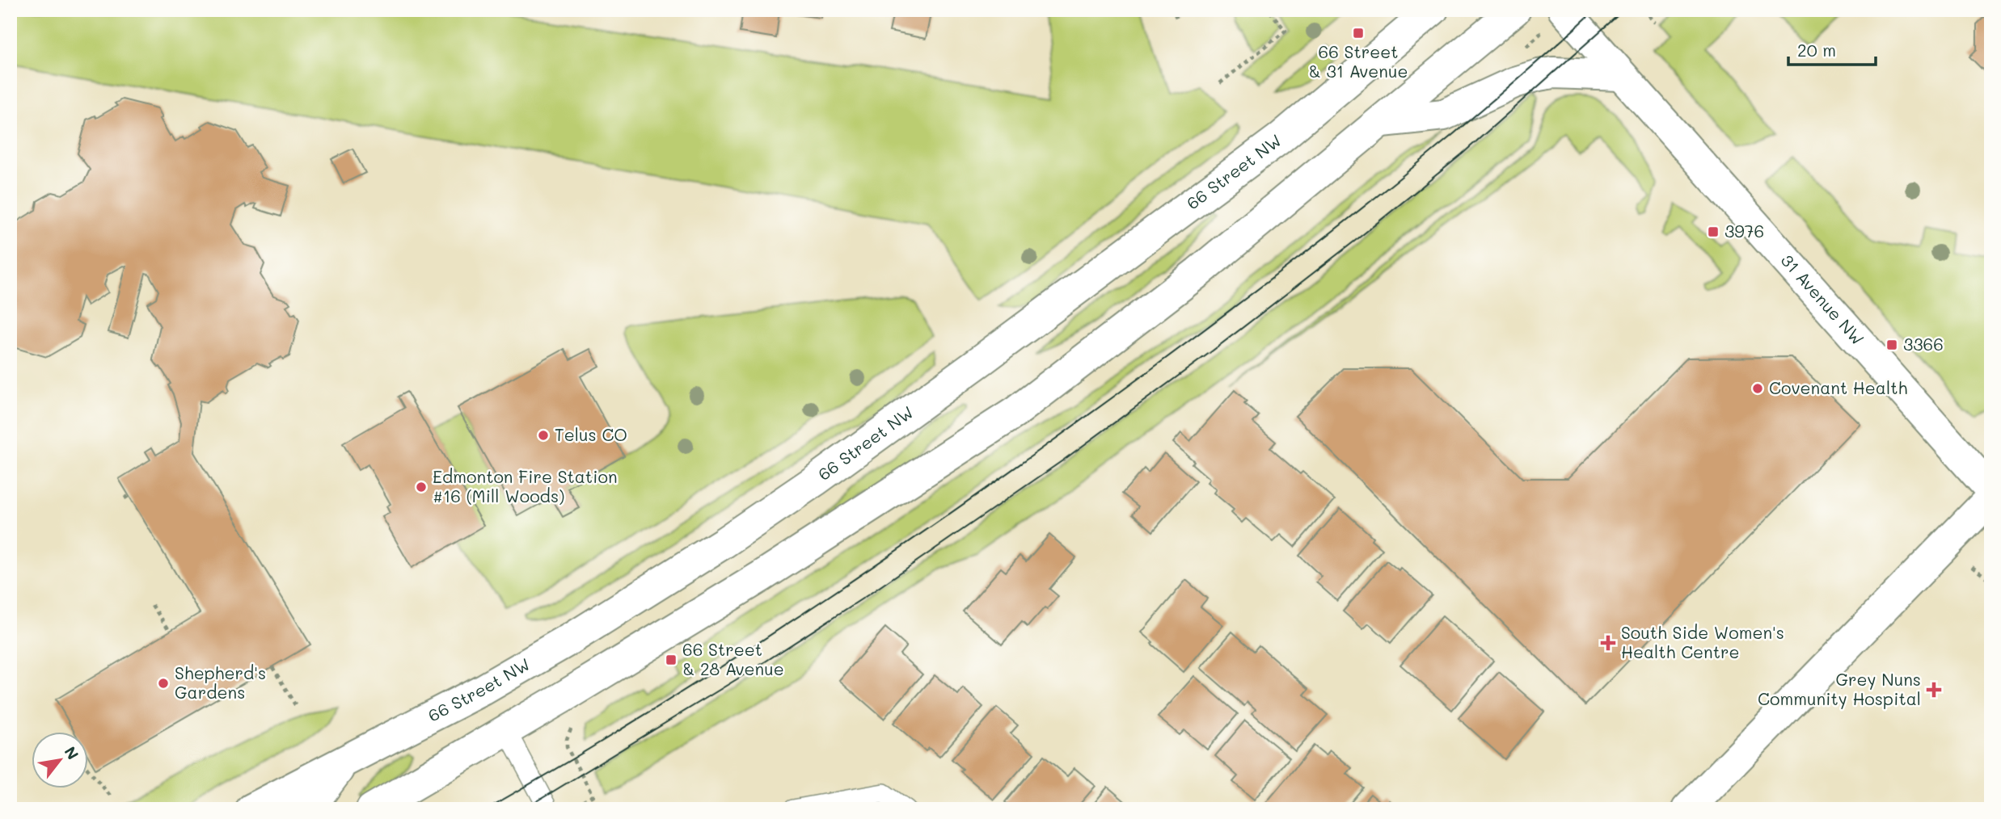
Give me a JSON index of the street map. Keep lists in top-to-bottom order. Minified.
{"streets":{"main road":["66 Street NW","31 Avenue NW"]},"places":{"transit":["66 Street & 31 Avenue","3976","3366","66 Street & 28 Avenue"],"other":["Covenant Health","Telus CO","Edmonton Fire Station #16 (Mill Woods)","Shepherd's Gardens"],"health":["South Side Women's Health Centre","Grey Nuns Community Hospital"]},"scale_bar":"20 m","north":"top right"}
